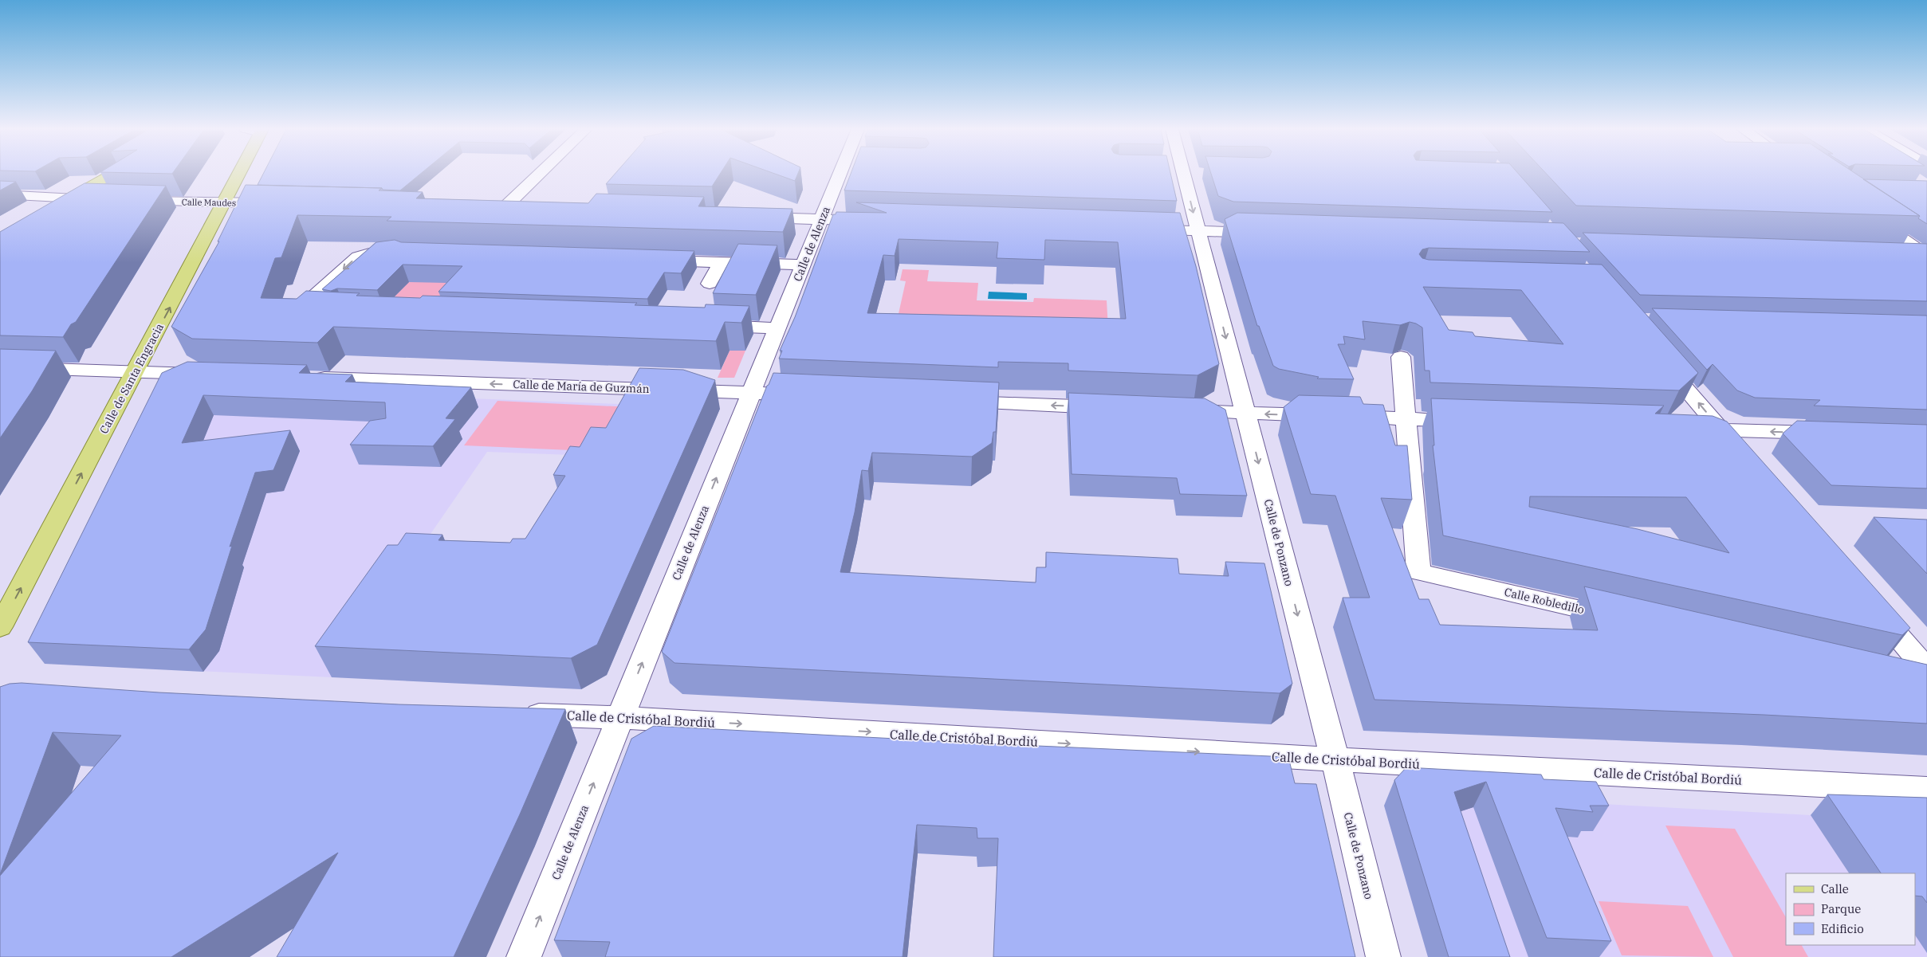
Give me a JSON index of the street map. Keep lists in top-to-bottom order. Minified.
{"streets":{"main road":["Calle de Santa Engracia"],"street":["Calle Maudes","Calle de Alenza","Calle de María de Guzmán","Calle de Ponzano","Calle Robledillo","Calle de Cristóbal Bordiú"]},"crossings":[["Calle Maudes","Calle de Santa Engracia"],["Calle de Alenza","Calle de María de Guzmán"],["Calle de Alenza","Calle de Cristóbal Bordiú"],["Calle de Ponzano","Calle de Cristóbal Bordiú"]],"one_way":["Calle de Alenza","Calle de Santa Engracia","Calle de Ponzano","Calle de Cristóbal Bordiú"],"legend":["Calle","Parque","Edificio"]}
